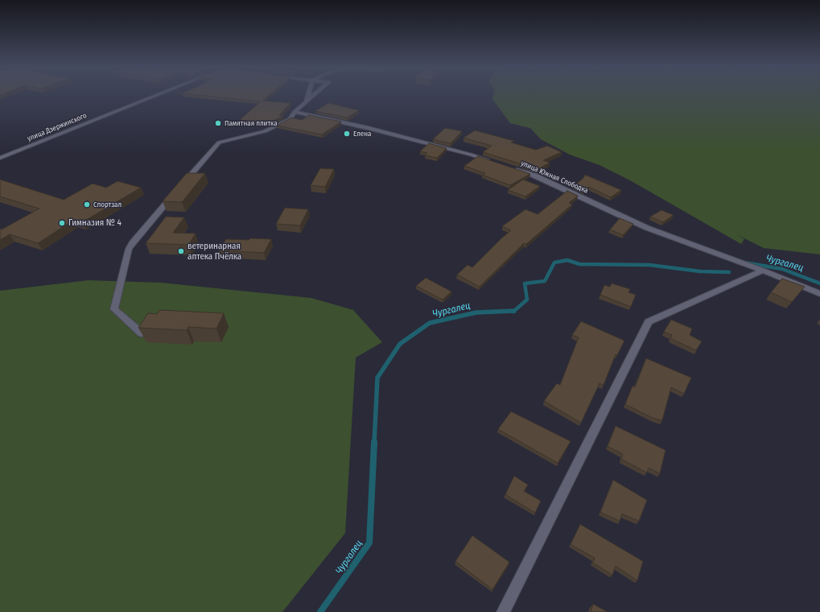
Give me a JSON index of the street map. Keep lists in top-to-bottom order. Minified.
{"streets":{"street":["улица Дзержинского","улица Южная Слободка"]},"water":["Чургалец"],"places":["Памятная плитка","Елена","Спортзал","Гимназия № 4","ветеринарная аптека Пчёлка"]}
